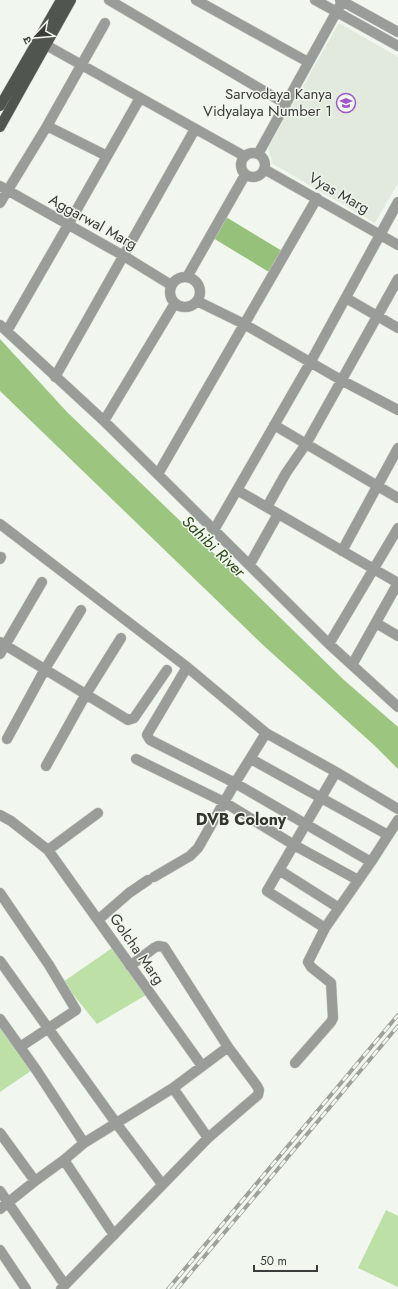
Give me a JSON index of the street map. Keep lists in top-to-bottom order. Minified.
{"streets":{"street":["Vyas Marg","Aggarwal Marg","Golcha Marg"]},"districts":["DVB Colony"],"water":["Sahibi River"],"places":{"school or university":["Sarvodaya Kanya Vidyalaya Number 1"]},"scale_bar":"50 m","north":"bottom left"}
